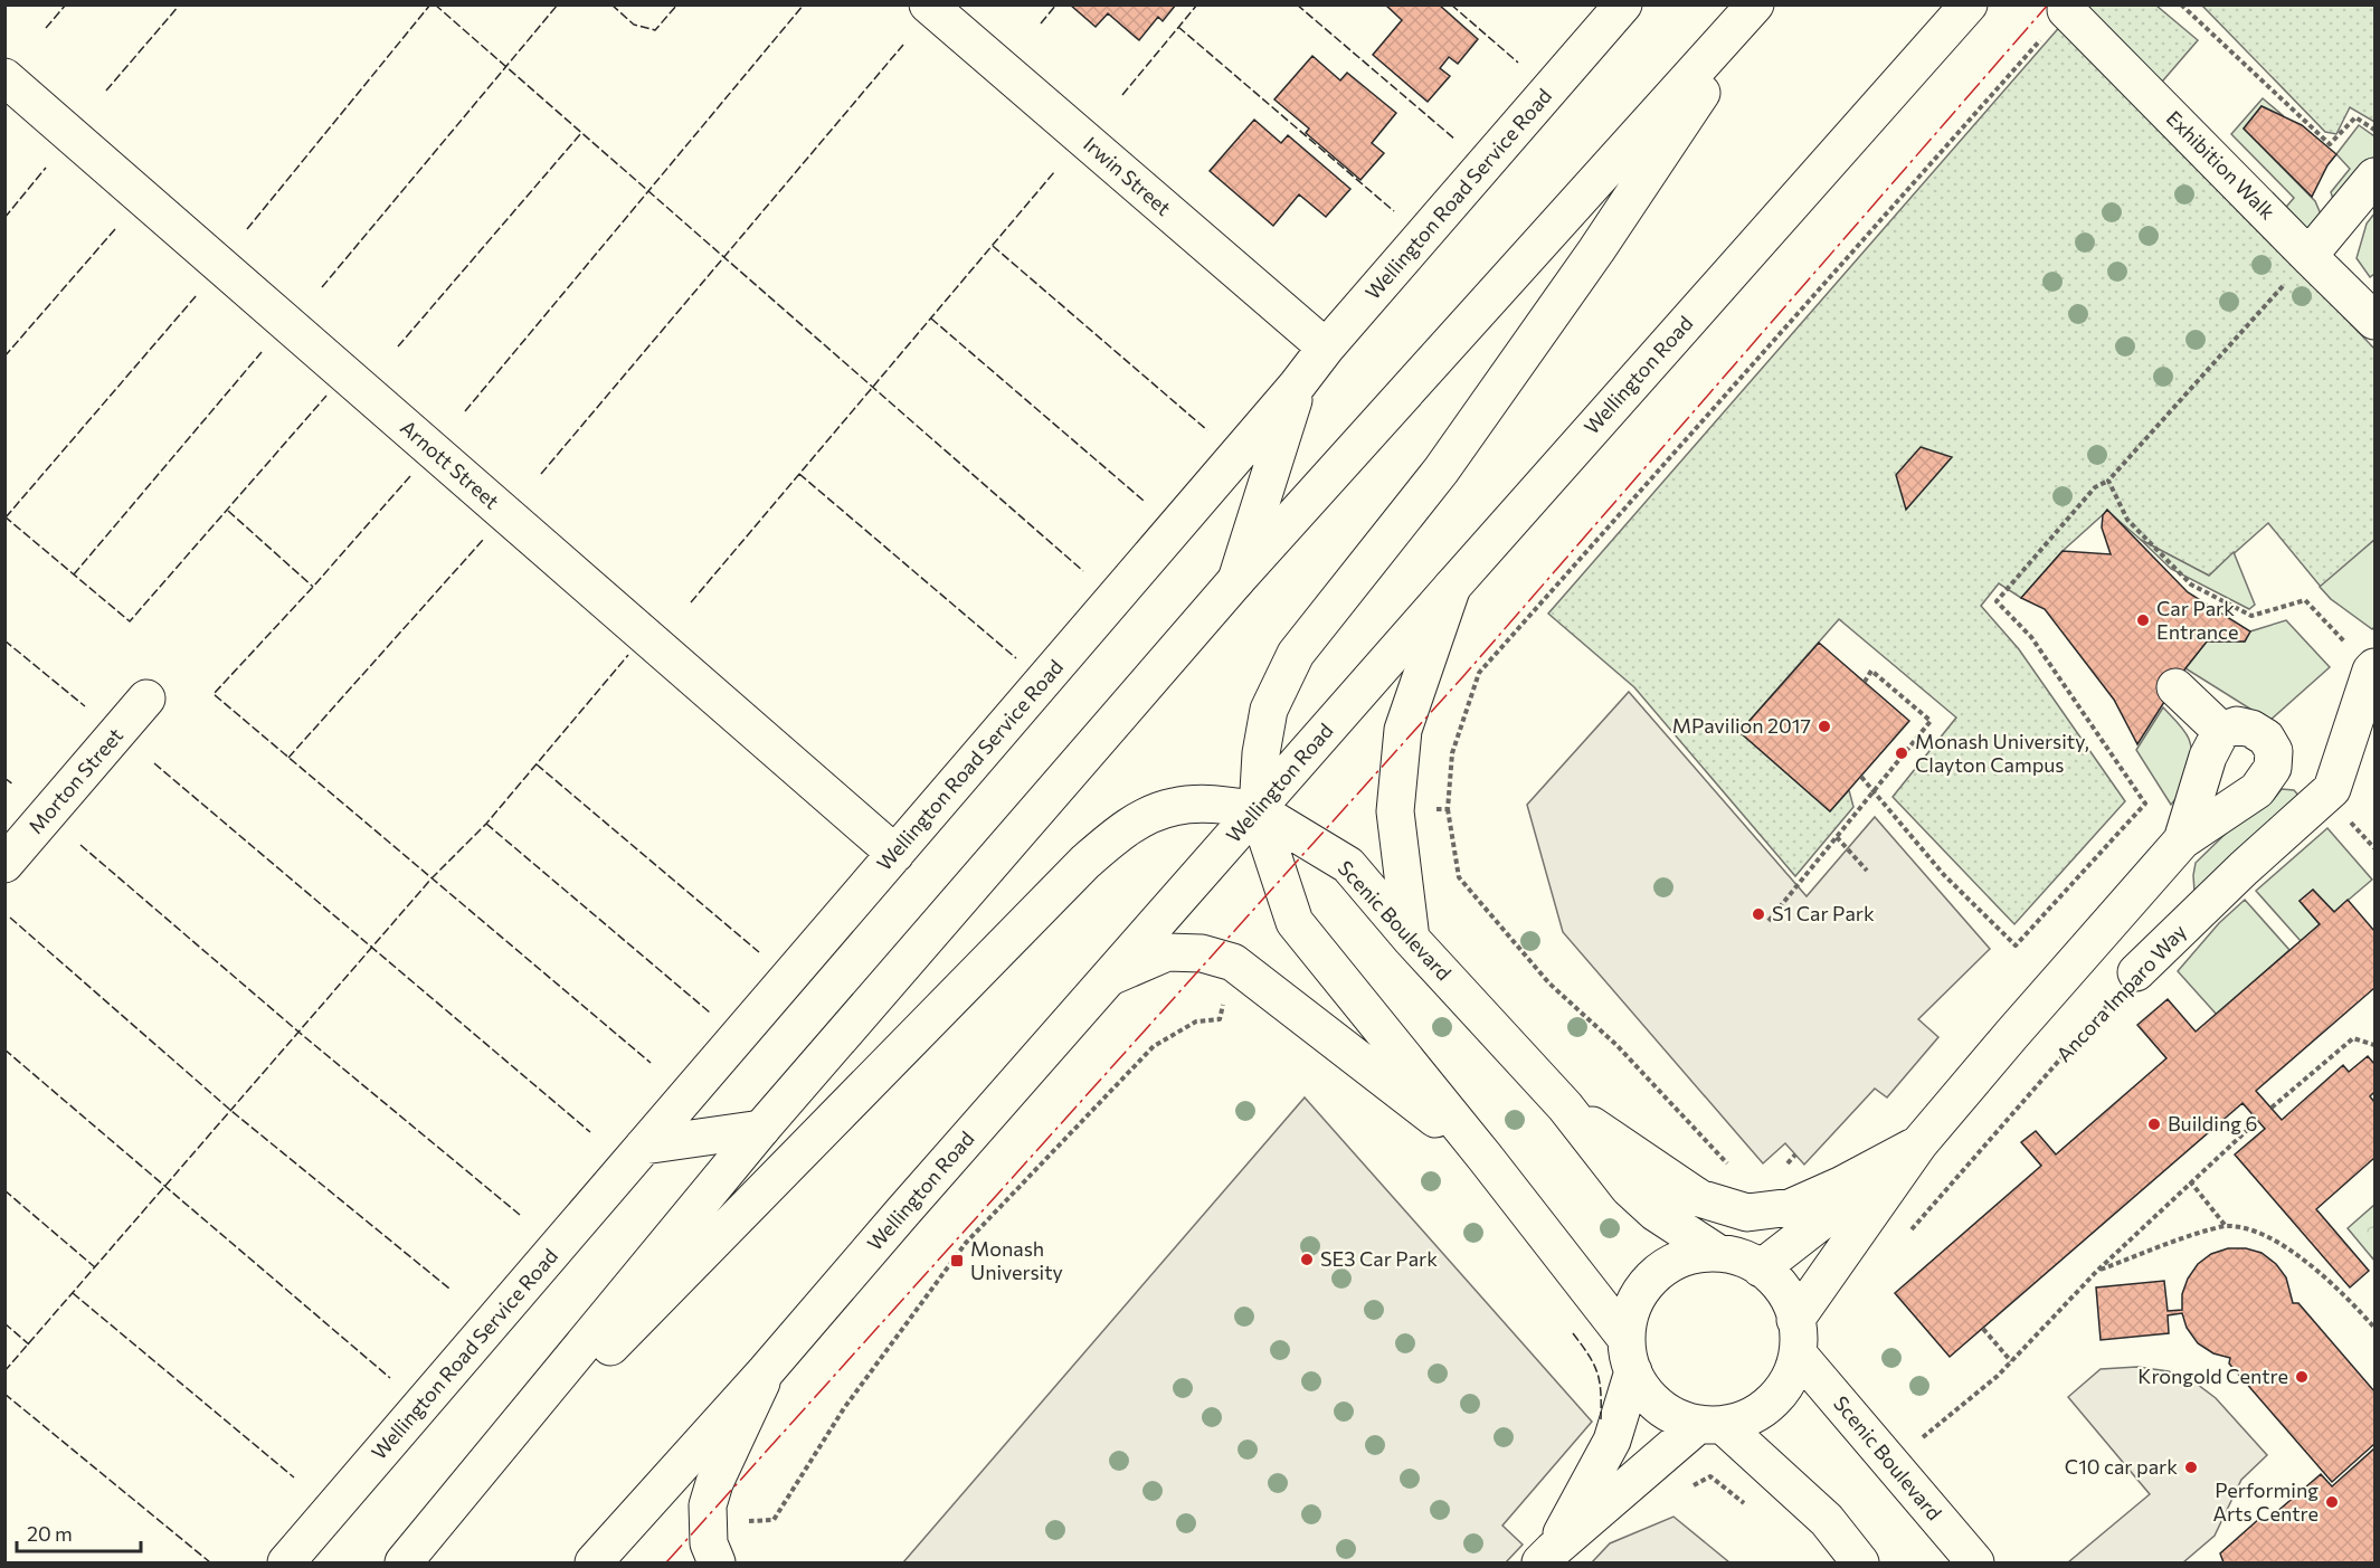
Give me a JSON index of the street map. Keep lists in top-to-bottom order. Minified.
{"streets":{"main road":["Exhibition Walk","Irwin Street","Wellington Road Service Road","Wellington Road","Arnott Street","Morton Street","Scenic Boulevard","Ancora Imparo Way"]},"crossings":[["Irwin Street","Wellington Road Service Road"],["Wellington Road Service Road","Arnott Street"],["Wellington Road","Scenic Boulevard"]],"places":{"other":["Car Park Entrance","MPavilion 2017","Monash University, Clayton Campus","S1 Car Park","Building 6","SE3 Car Park","Krongold Centre","C10 car park","Performing Arts Centre"],"transit":["Monash University"]},"scale_bar":"20 m"}
